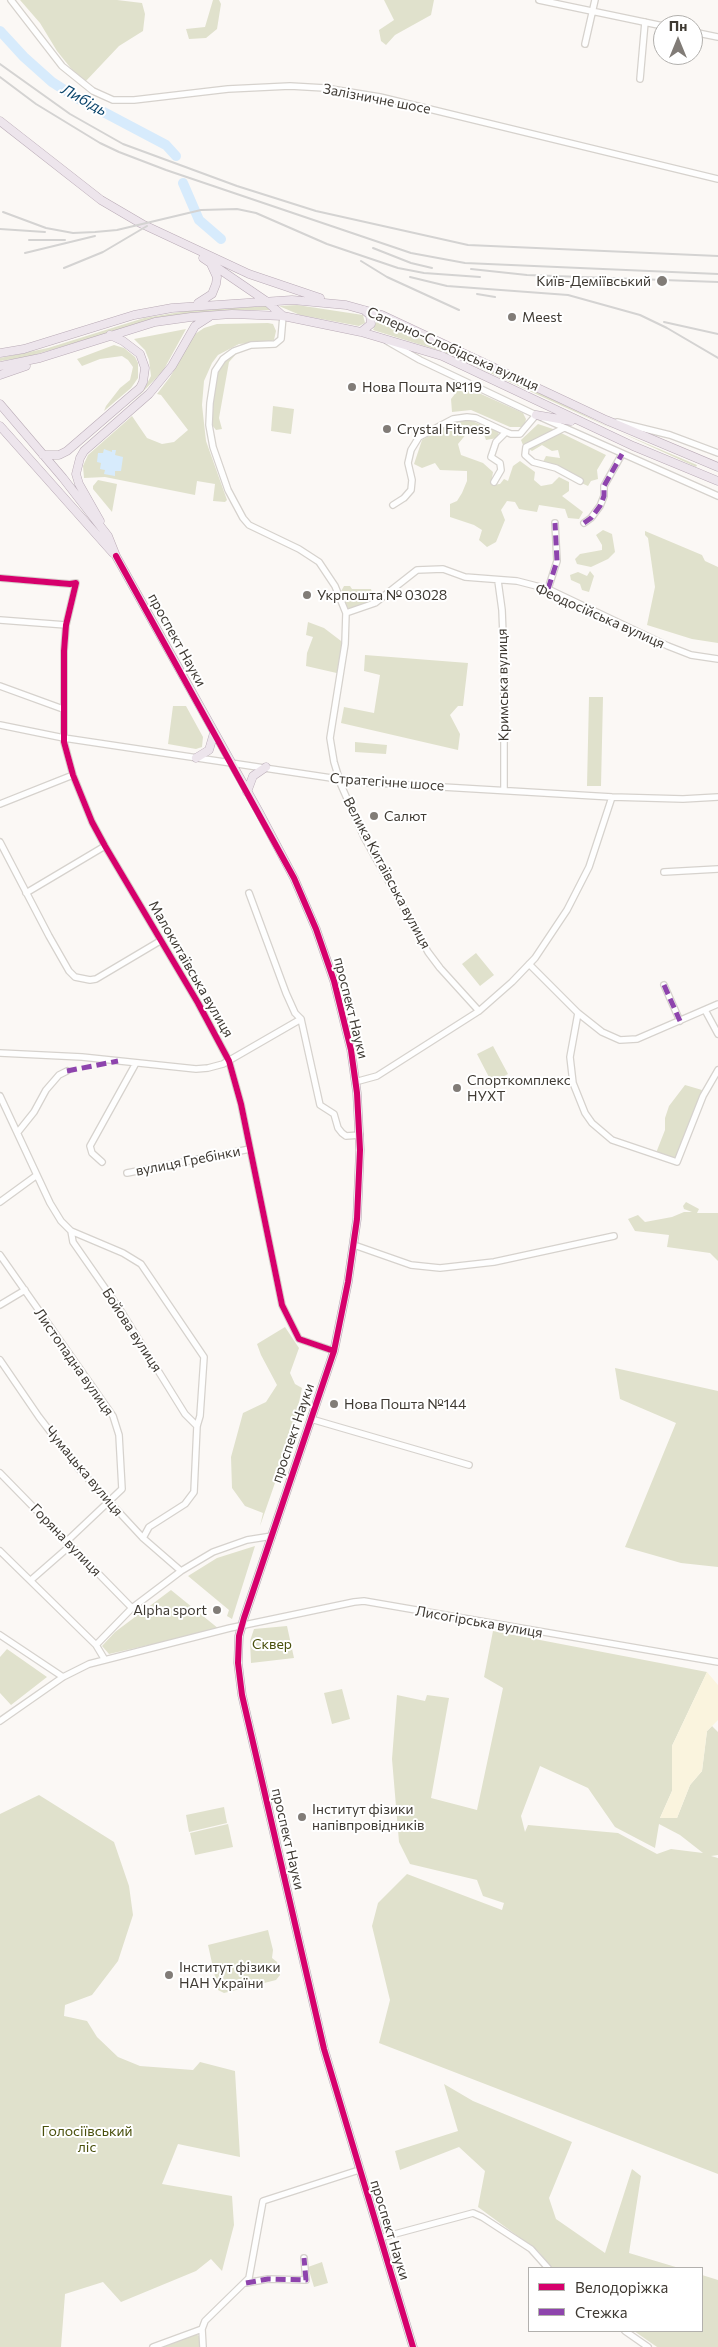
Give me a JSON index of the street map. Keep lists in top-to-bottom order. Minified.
{"streets":{"main road":["Саперно-Слобідська вулиця","проспект Науки"],"street":["Залізничне шосе","Феодосійська вулиця","Кримська вулиця","Стратегічне шосе","Велика Китаївська вулиця","Малокитаївська вулиця","вулиця Гребінки","Бойова вулиця","Листопадна вулиця","Чумацька вулиця","Горяна вулиця","Лисогірська вулиця"]},"crossings":[["Саперно-Слобідська вулиця","Велика Китаївська вулиця"],["Феодосійська вулиця","Кримська вулиця"],["Феодосійська вулиця","Велика Китаївська вулиця"],["проспект Науки","Стратегічне шосе"],["проспект Науки","Малокитаївська вулиця"],["проспект Науки","Лисогірська вулиця"],["Кримська вулиця","Стратегічне шосе"],["Стратегічне шосе","Велика Китаївська вулиця"],["Стратегічне шосе","Малокитаївська вулиця"],["Малокитаївська вулиця","вулиця Гребінки"],["Листопадна вулиця","Чумацька вулиця"],["Листопадна вулиця","Горяна вулиця"]],"water":["Либідь"],"parks":["Сквер","Голосіївський ліс"],"places":["Київ-Деміївський","Meest","Нова Пошта №119","Crystal Fitness","Укрпошта № 03028","Салют","Спорткомплекс НУХТ","Нова Пошта №144","Alpha sport","Інститут фізики напівпровідників","Інститут фізики НАН України"],"legend":["Велодоріжка","Стежка"],"north":"top"}
